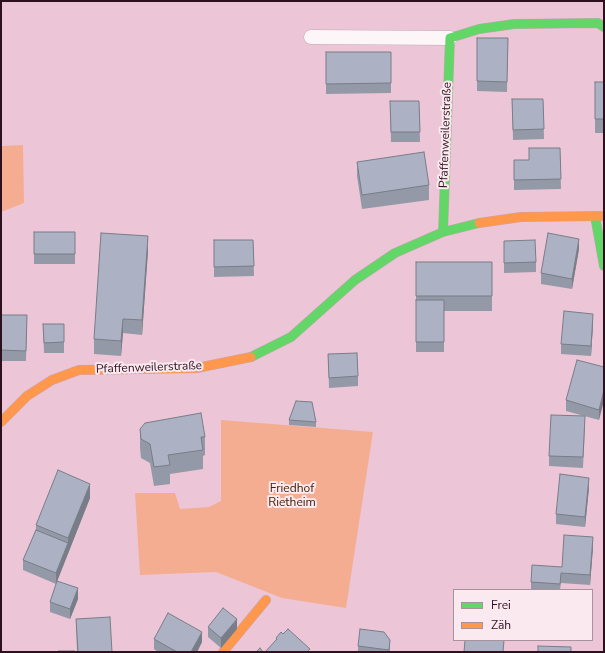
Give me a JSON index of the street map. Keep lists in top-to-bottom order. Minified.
{"streets":{"street":["Pfaffenweilerstraße"]},"parks":["Friedhof Rietheim"],"legend":["Frei","Zäh"]}
